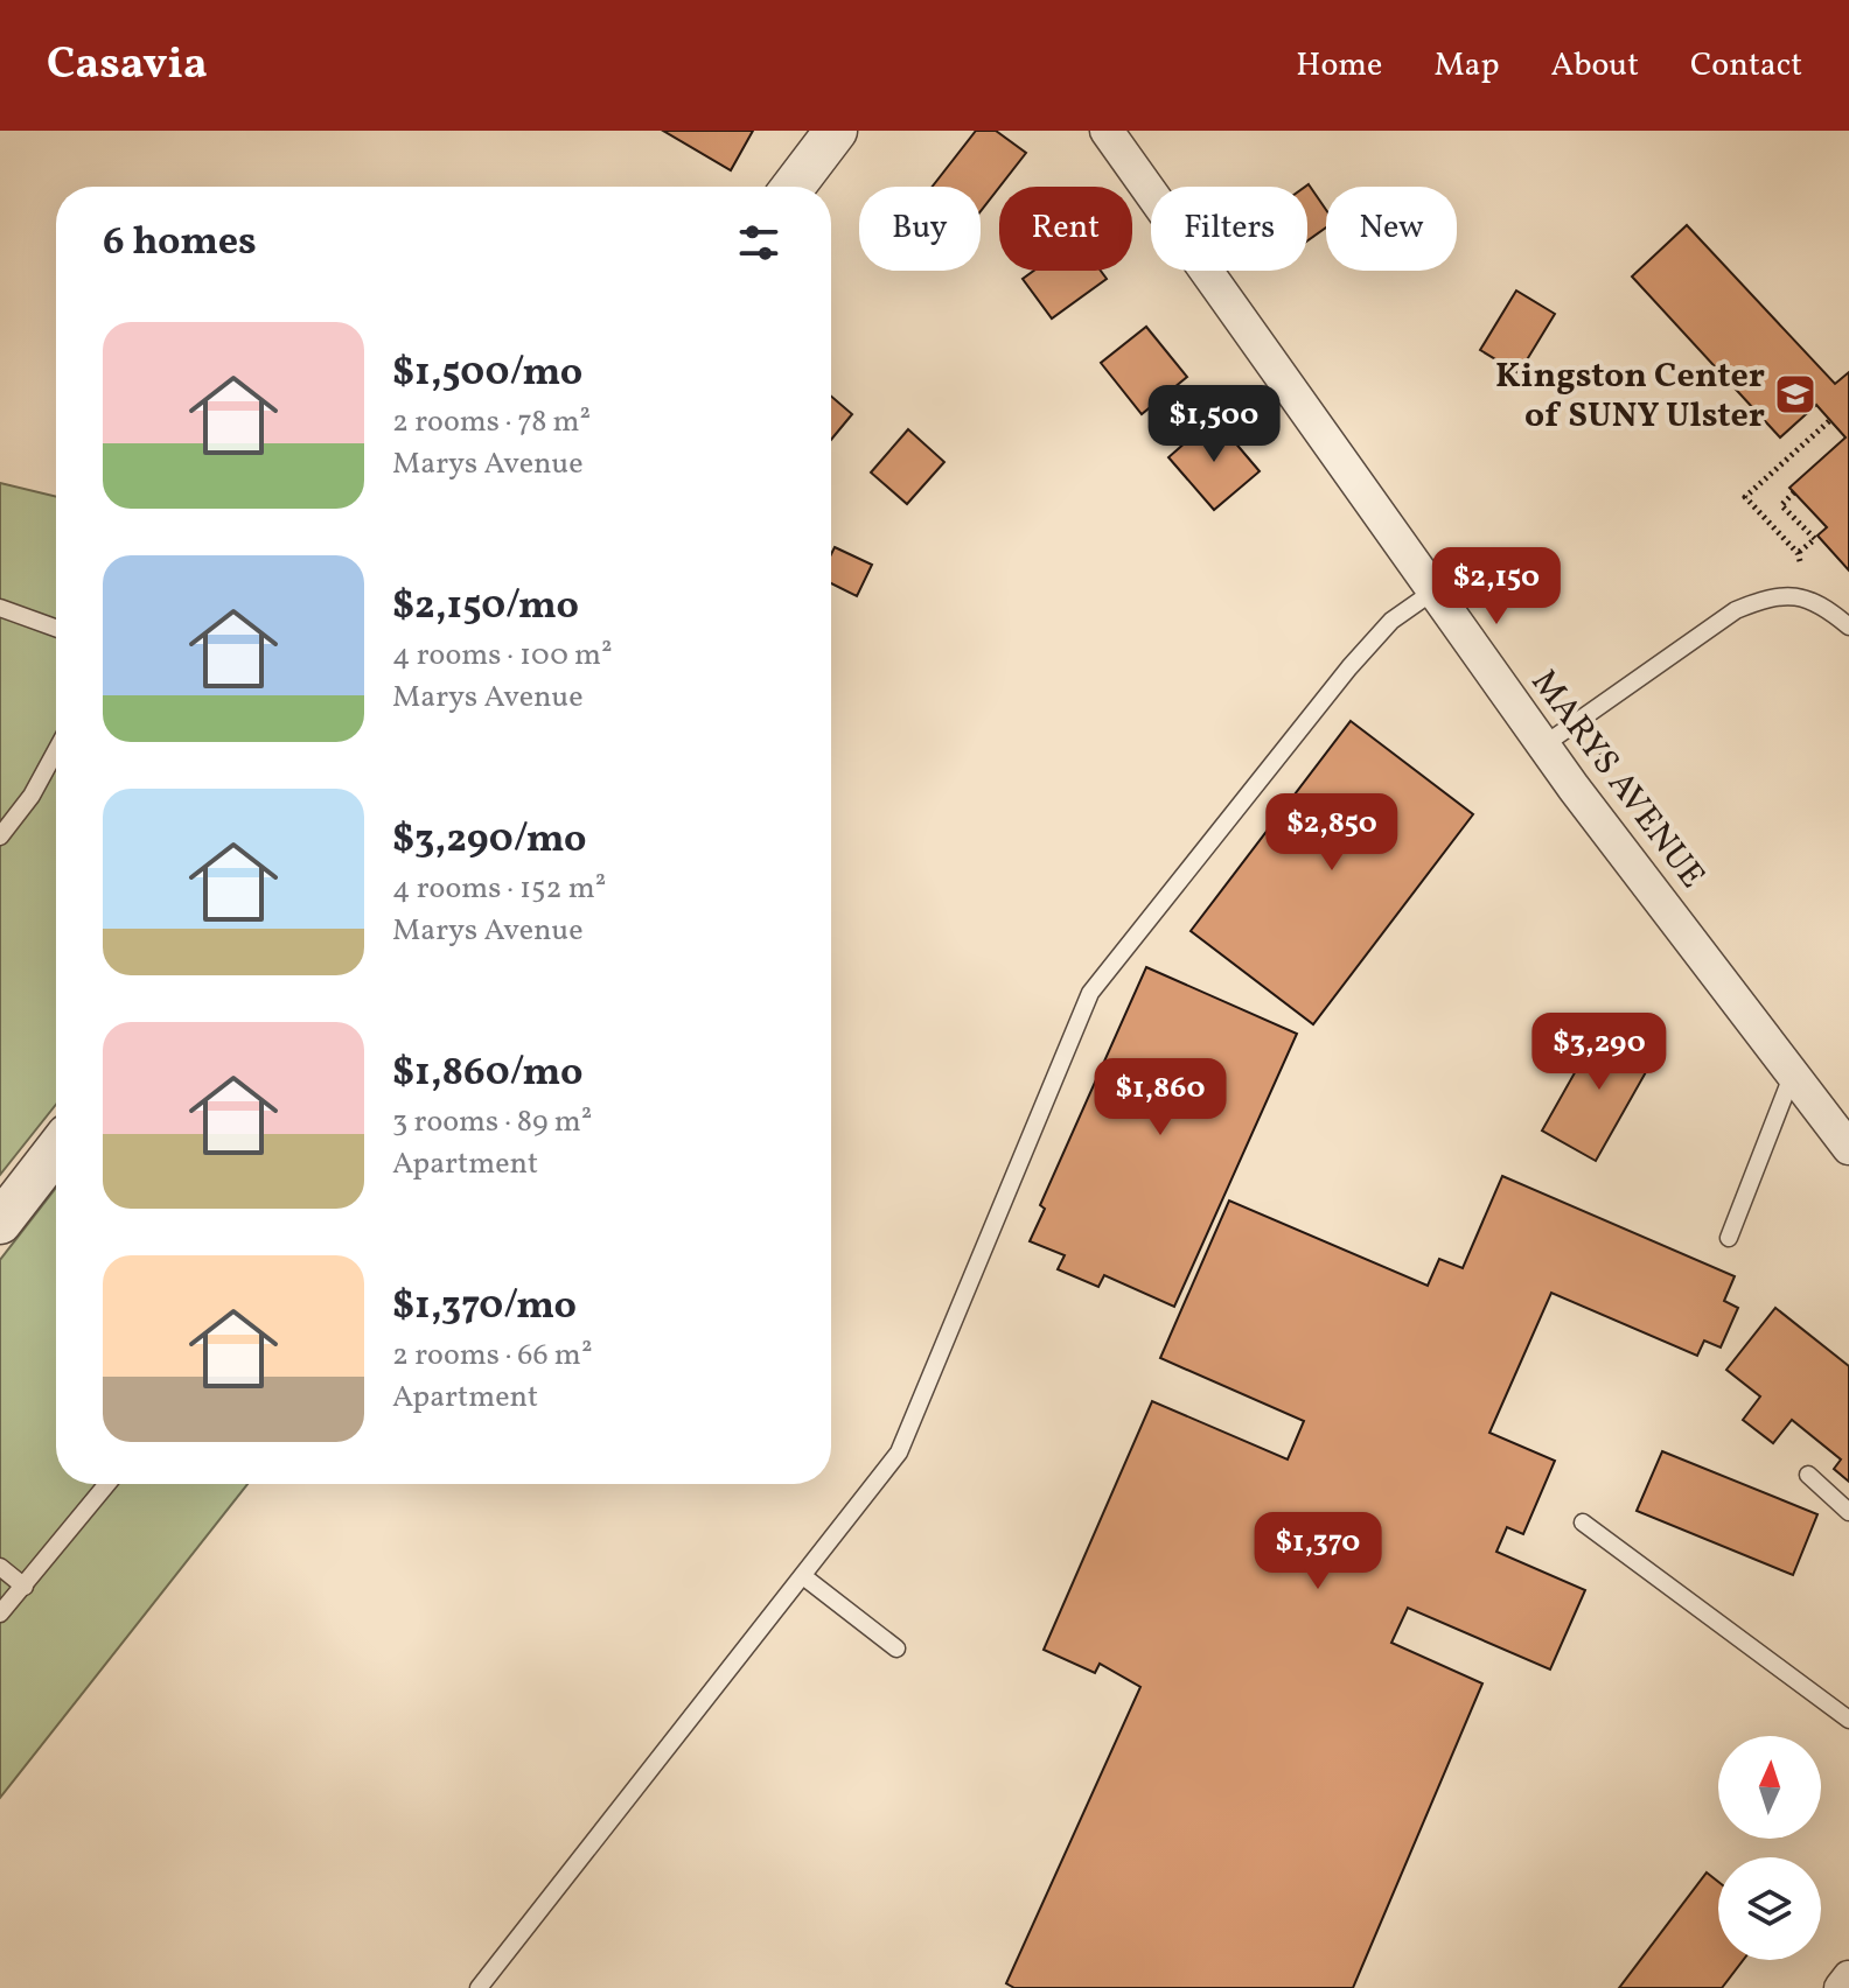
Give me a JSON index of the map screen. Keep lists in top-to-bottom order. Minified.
{"streets":{"street":["MARYS AVENUE"]},"places":{"school or university":["Kingston Center of SUNY Ulster"]},"north":"top","page":{"header":"Casavia","nav":["Home","Map","About","Contact"],"chip":["Buy","Rent","Filters","New"],"heading":"6 homes","list":[{"name":"$1,500/mo","note":"2 rooms · 78 m² · Marys Avenue"},{"name":"$2,150/mo","note":"4 rooms · 100 m² · Marys Avenue"},{"name":"$3,290/mo","note":"4 rooms · 152 m² · Marys Avenue"},{"name":"$1,860/mo","note":"3 rooms · 89 m² · Apartment"},{"name":"$1,370/mo","note":"2 rooms · 66 m² · Apartment"}],"price":["$1,500","$2,150","$2,850","$3,290","$1,860","$1,370"]}}
